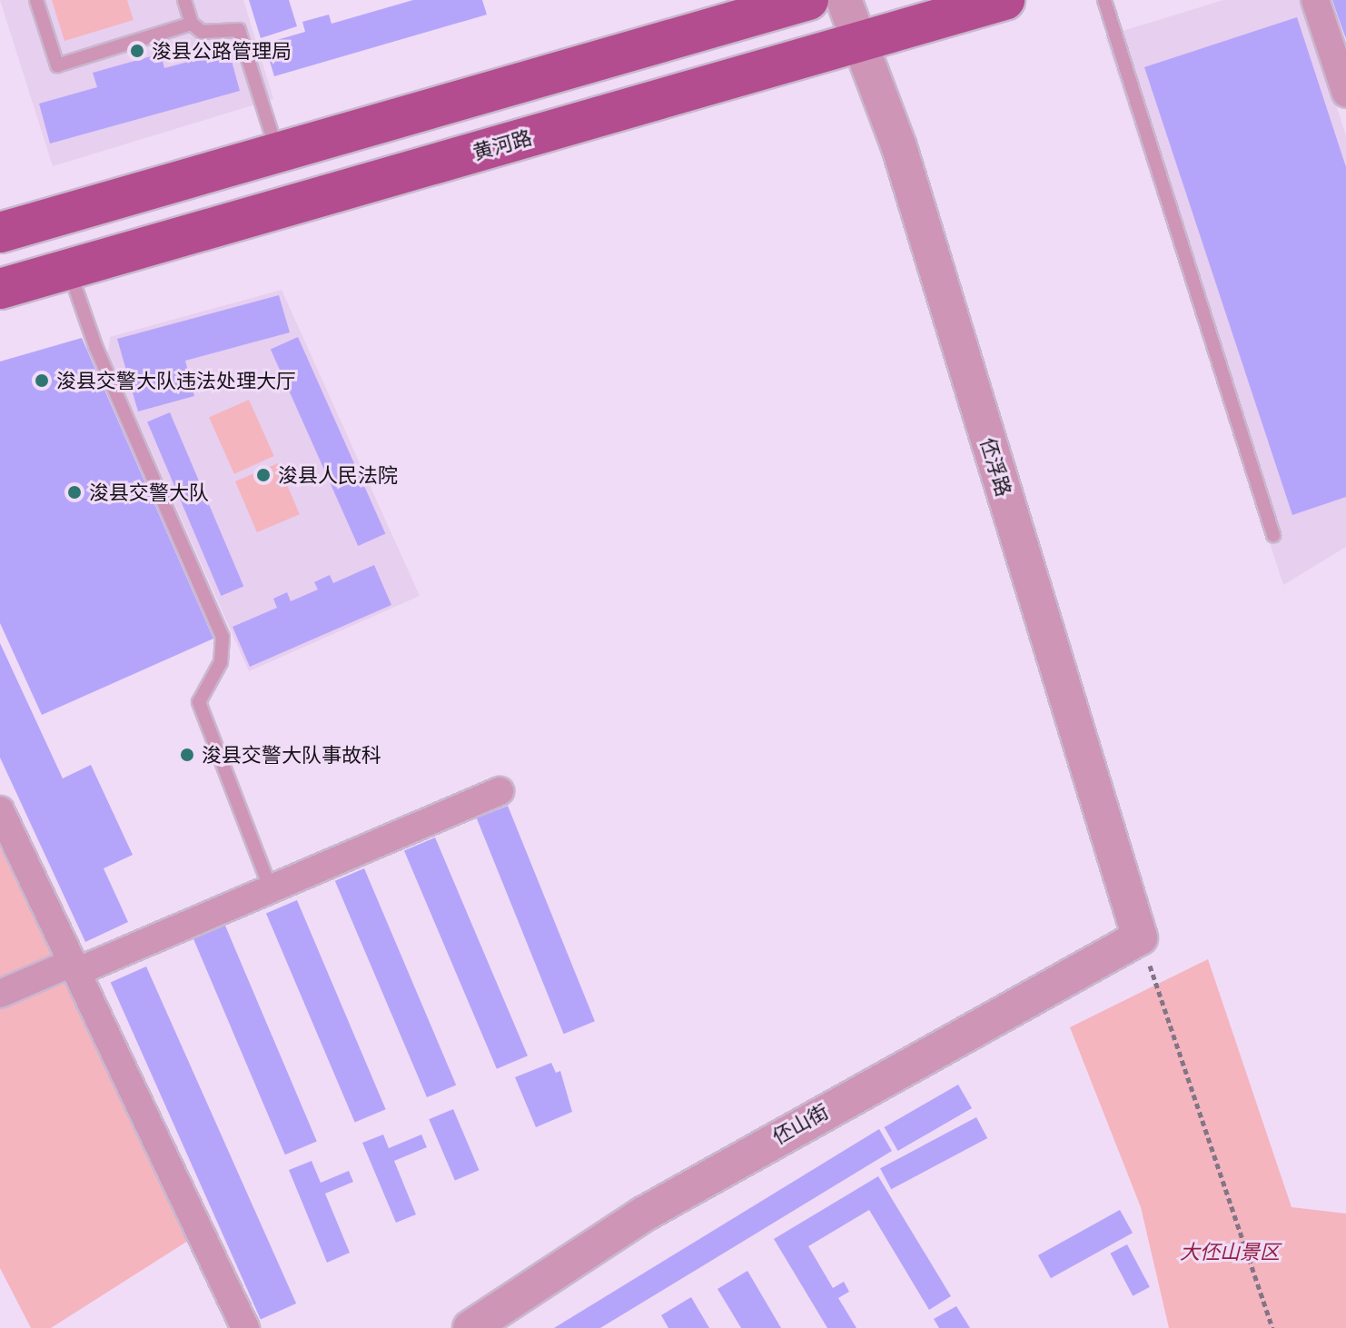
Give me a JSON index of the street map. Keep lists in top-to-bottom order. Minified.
{"streets":{"main road":["黄河路"],"street":["伾浮路","伾山街"]},"crossings":[["黄河路","伾浮路"],["伾浮路","伾山街"]],"parks":["大伾山景区"],"places":["浚县公路管理局","浚县交警大队违法处理大厅","浚县人民法院","浚县交警大队","浚县交警大队事故科"]}
